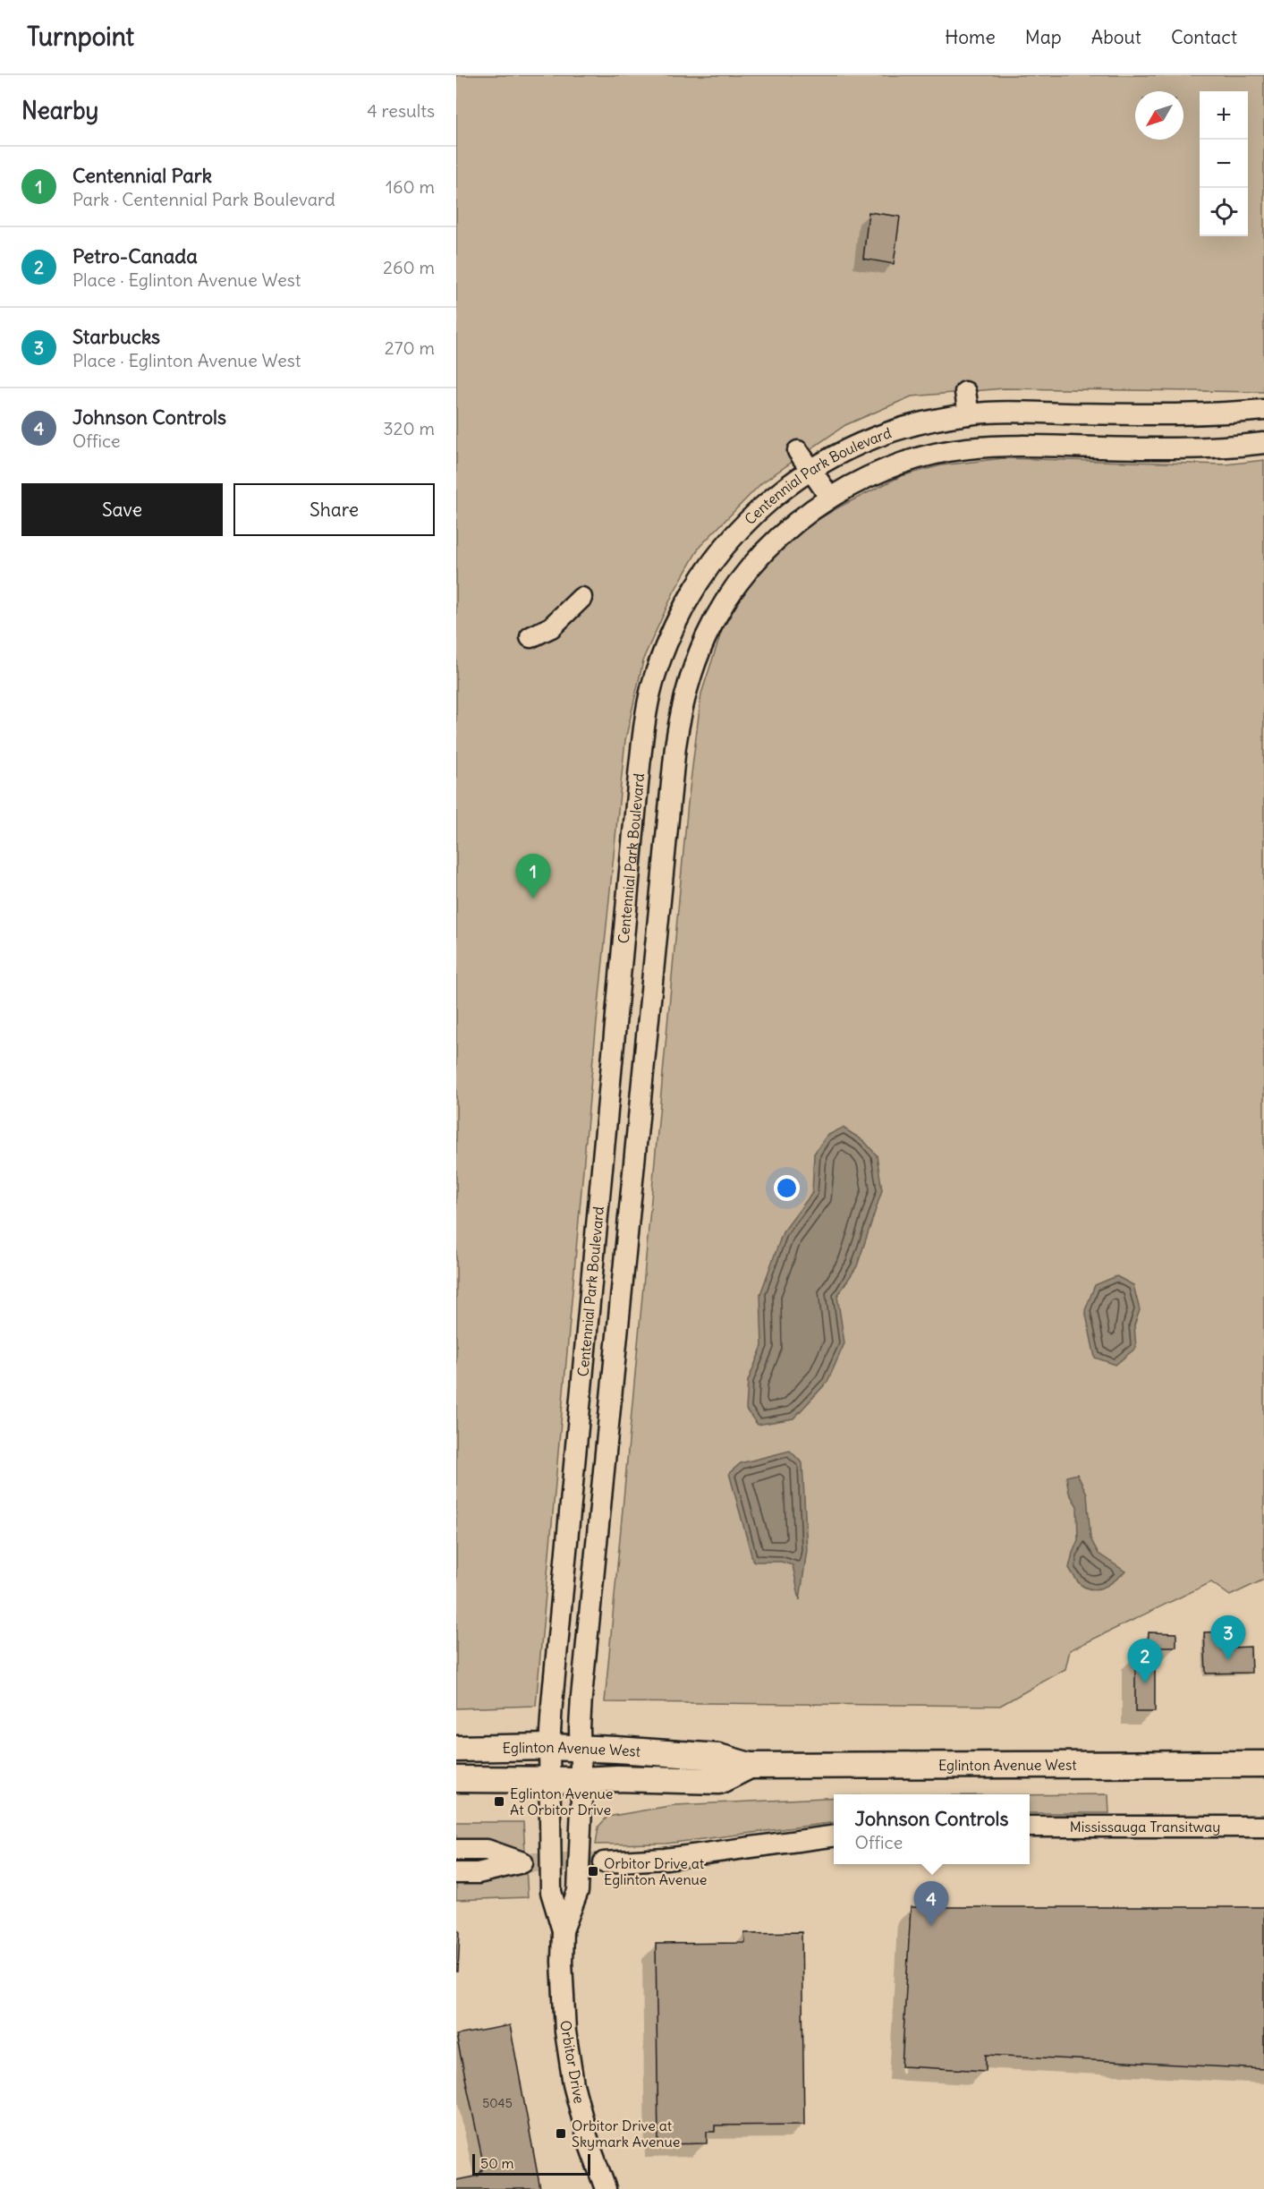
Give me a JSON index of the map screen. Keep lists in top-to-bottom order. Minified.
{"streets":{"main road":["Eglinton Avenue West"],"street":["Centennial Park Boulevard","Mississauga Transitway","Orbitor Drive"]},"crossings":[["Centennial Park Boulevard","Eglinton Avenue West"],["Centennial Park Boulevard","Orbitor Drive"],["Eglinton Avenue West","Orbitor Drive"]],"places":{"transit":["Eglinton Avenue At Orbitor Drive","Orbitor Drive at Eglinton Avenue","Orbitor Drive at Skymark Avenue"]},"house_numbers":["5045"],"scale_bar":"50 m","north":"bottom left","page":{"header":"Turnpoint","nav":["Home","Map","About","Contact"],"heading":["Nearby","4 results"],"map_buttons":["+","−"],"list":[{"mark":"1","name":"Centennial Park","note":"Park · Centennial Park Boulevard","value":"160 m"},{"mark":"2","name":"Petro-Canada","note":"Place · Eglinton Avenue West","value":"260 m"},{"mark":"3","name":"Starbucks","note":"Place · Eglinton Avenue West","value":"270 m"},{"mark":"4","name":"Johnson Controls","note":"Office","value":"320 m"}],"buttons":["Save","Share"],"pins":["1","3","2","4"],"popup":["Johnson Controls","Office"],"scale":"50 m"}}
